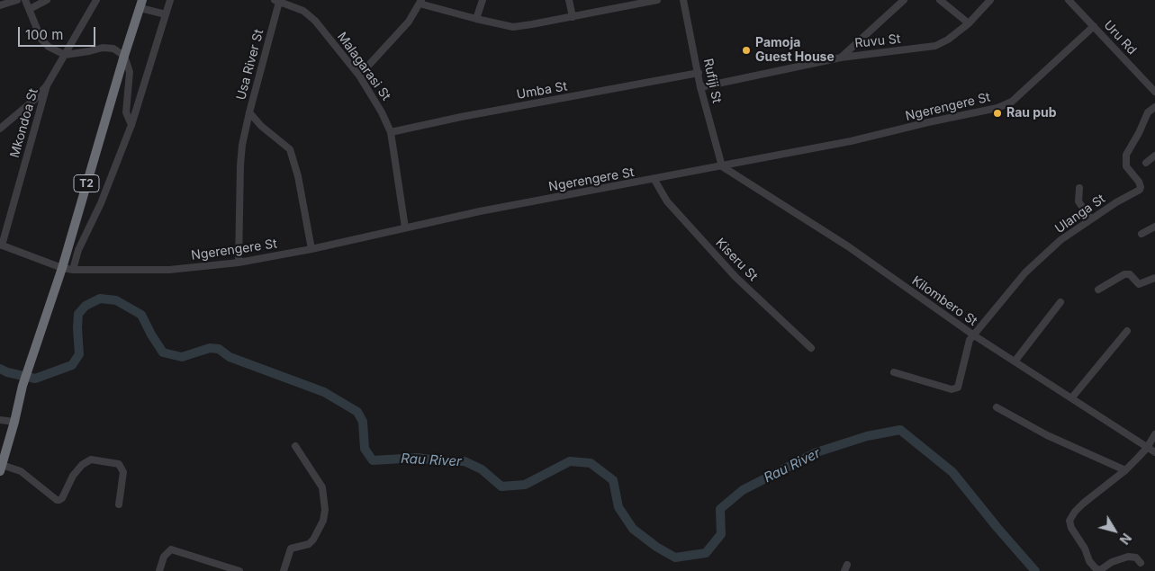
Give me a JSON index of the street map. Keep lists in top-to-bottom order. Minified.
{"streets":{"highway":["T2"],"street":["Uru Rd","Ruvu St","Usa River St","Malagarasi St","Rufiji St","Umba St","Ngerengere St","Mkondoa St","Ulanga St","Kiseru St","Kilombero St"]},"crossings":[["Uru Rd","Ngerengere St"],["Ruvu St","Rufiji St"],["Usa River St","Malagarasi St"],["Usa River St","Ngerengere St"],["Malagarasi St","Umba St"],["Malagarasi St","Ngerengere St"],["Rufiji St","Umba St"],["Rufiji St","Ngerengere St"],["Rufiji St","Kilombero St"],["Ngerengere St","Mkondoa St"],["Ngerengere St","T2"],["Ngerengere St","Kiseru St"],["Ngerengere St","Kilombero St"],["Ulanga St","Kilombero St"]],"water":["Rau River"],"places":["Pamoja Guest House","Rau pub"],"scale_bar":"100 m","north":"bottom right"}
